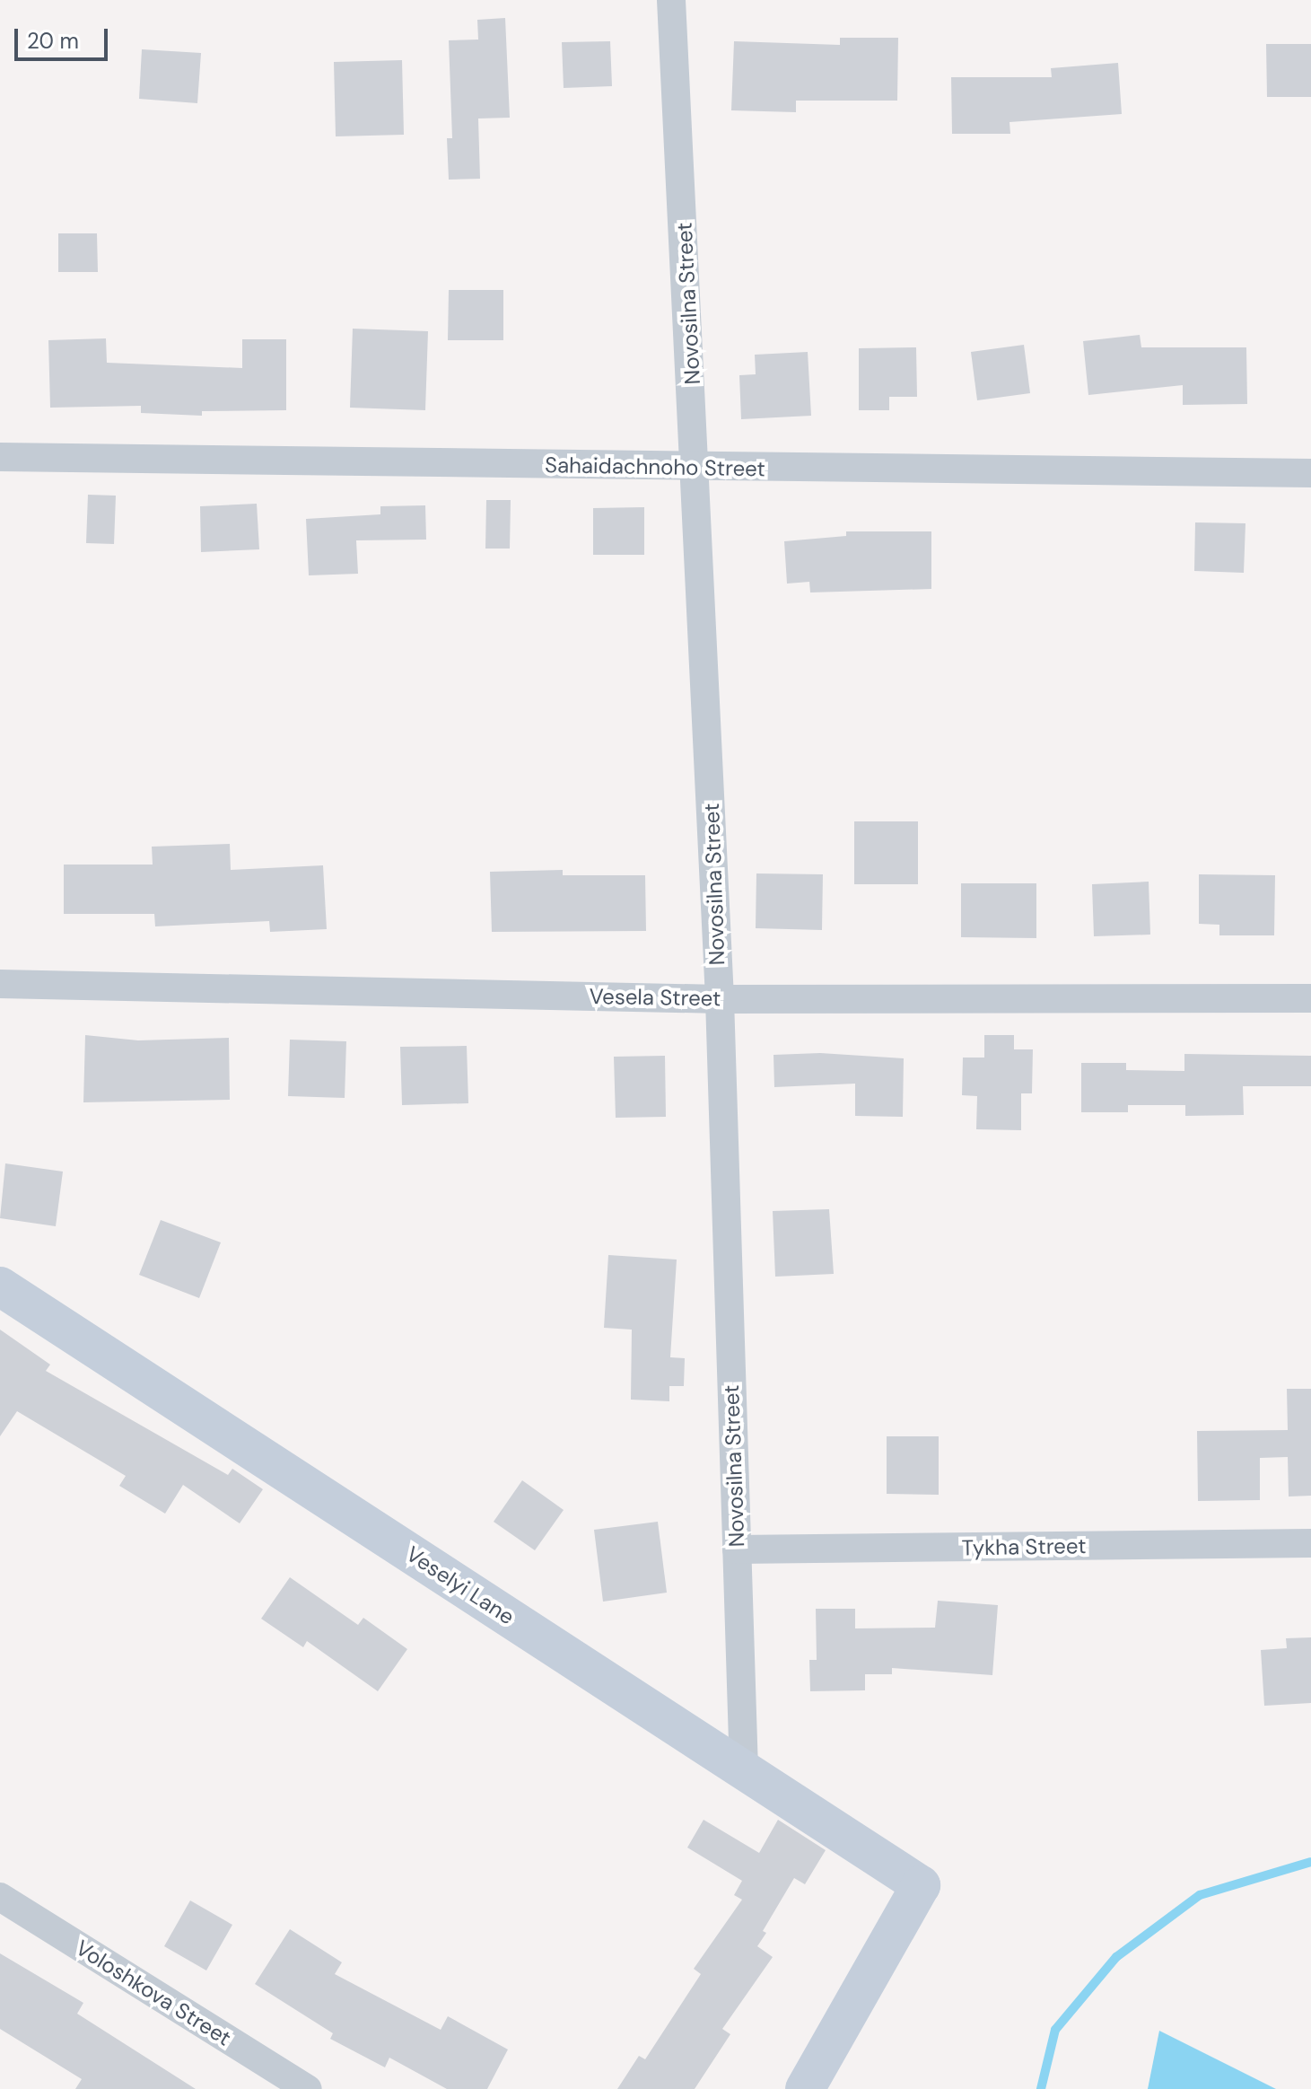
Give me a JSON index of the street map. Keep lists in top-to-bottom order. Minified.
{"streets":{"street":["Novosilna Street","Sahaidachnoho Street","Vesela Street","Tykha Street","Veselyi Lane","Voloshkova Street"]},"crossings":[["Novosilna Street","Sahaidachnoho Street"],["Novosilna Street","Vesela Street"],["Novosilna Street","Tykha Street"],["Novosilna Street","Veselyi Lane"]],"scale_bar":"20 m"}
